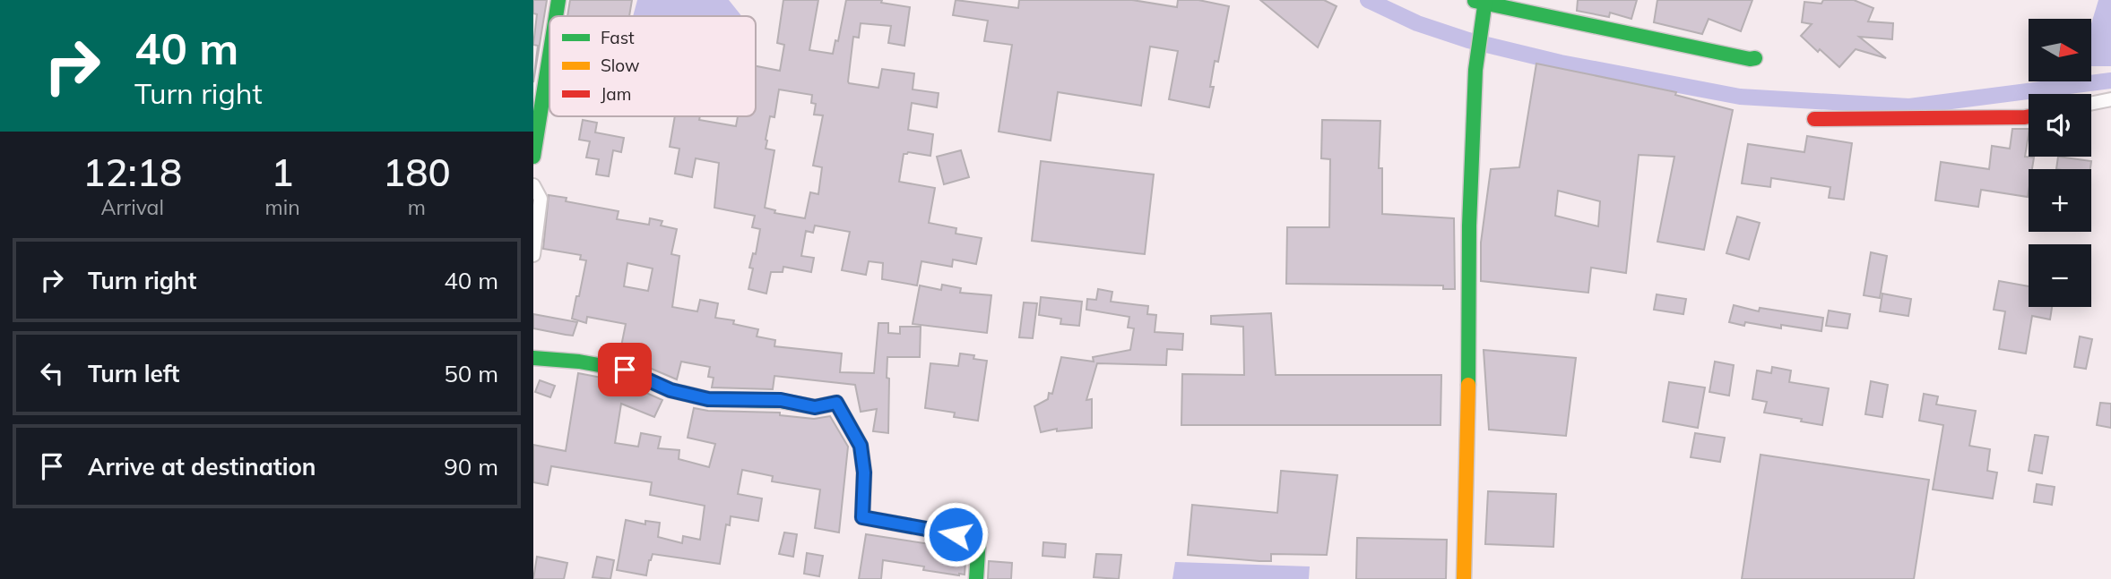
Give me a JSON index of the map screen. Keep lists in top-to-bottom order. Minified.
{"legend":["Fast","Slow","Jam"],"north":"right","page":{"turn":["40 m","Turn right"],"map_buttons":["+","−"],"eta":["12:18","Arrival","1","min","180","m"],"list":[{"name":"Turn right","value":"40 m"},{"name":"Turn left","value":"50 m"},{"name":"Arrive at destination","value":"90 m"}]}}
